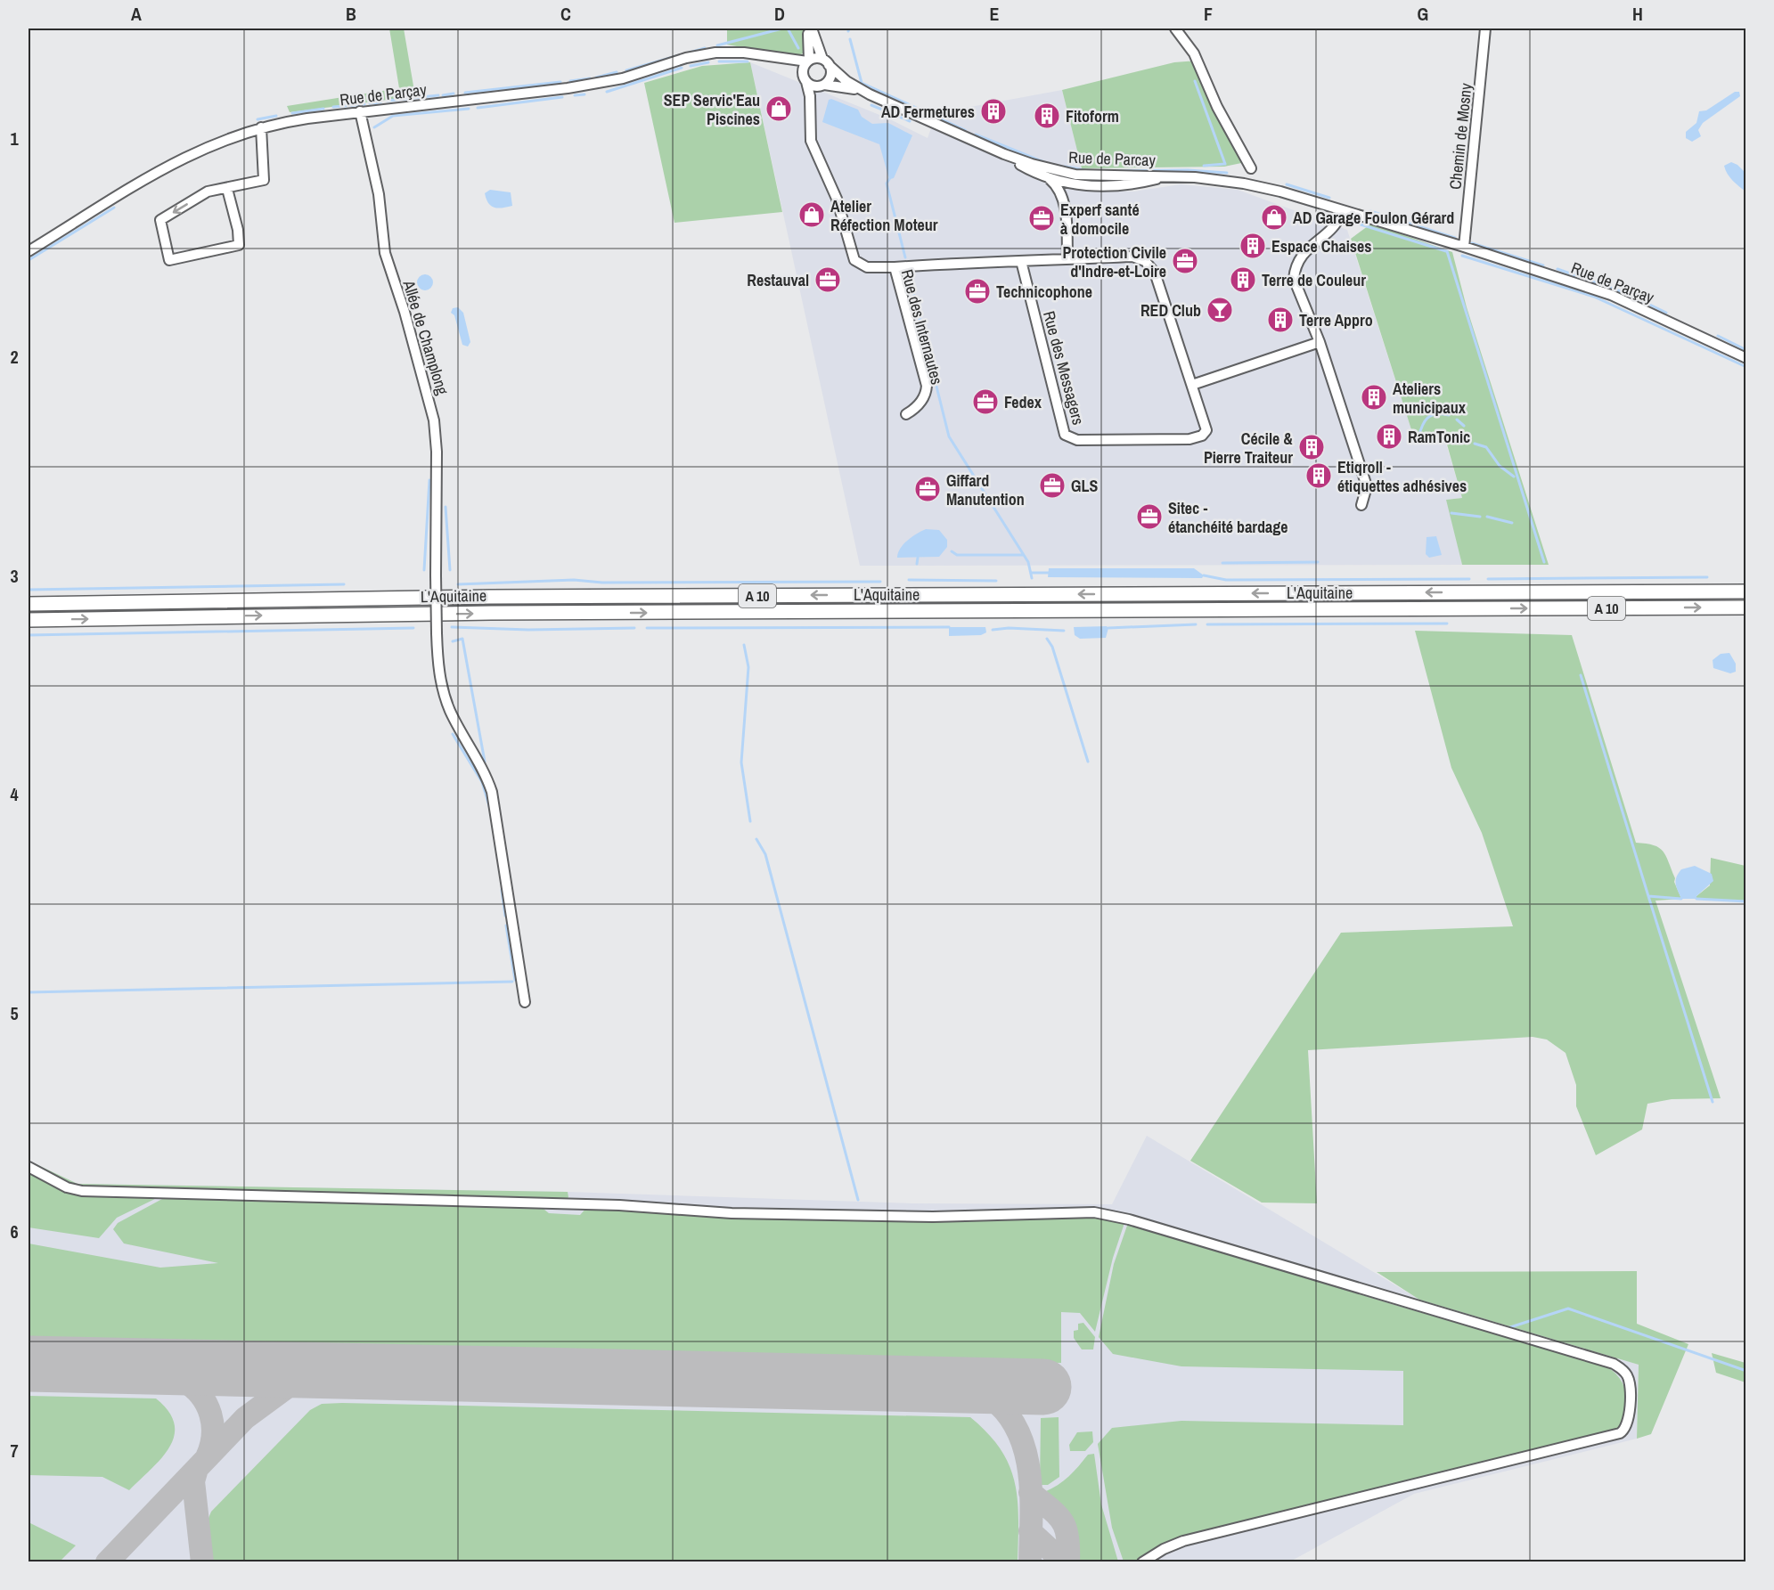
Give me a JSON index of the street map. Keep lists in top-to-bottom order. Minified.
{"streets":{"highway":["L'Aquitaine","A 10"],"street":["Rue de Parçay","Chemin de Mosny","Rue de Parcay","Rue des Internautes","Allée de Champlong","Rue des Messagers"]},"crossings":[["Rue de Parçay","Chemin de Mosny"],["Rue de Parçay","Rue de Parcay"],["Rue de Parçay","Rue des Internautes"],["Rue de Parçay","Allée de Champlong"],["Rue de Parcay","Rue des Internautes"]],"places":{"shop":["SEP Servic'Eau Piscines","Atelier Réfection Moteur","AD Garage Foulon Gérard"],"building":["AD Fermetures","Fitoform","Espace Chaises","Terre de Couleur","Terre Appro","Ateliers municipaux","RamTonic","Cécile & Pierre Traiteur","Etiqroll - étiquettes adhésives"],"office":["Experf santé à domocile","Protection Civile d'Indre-et-Loire","Restauval","Technicophone","Fedex","GLS","Giffard Manutention","Sitec - étanchéité bardage"],"bar":["RED Club"]},"grid":{"columns":["A","B","C","D","E","F","G","H"],"rows":["1","2","3","4","5","6","7"]}}
